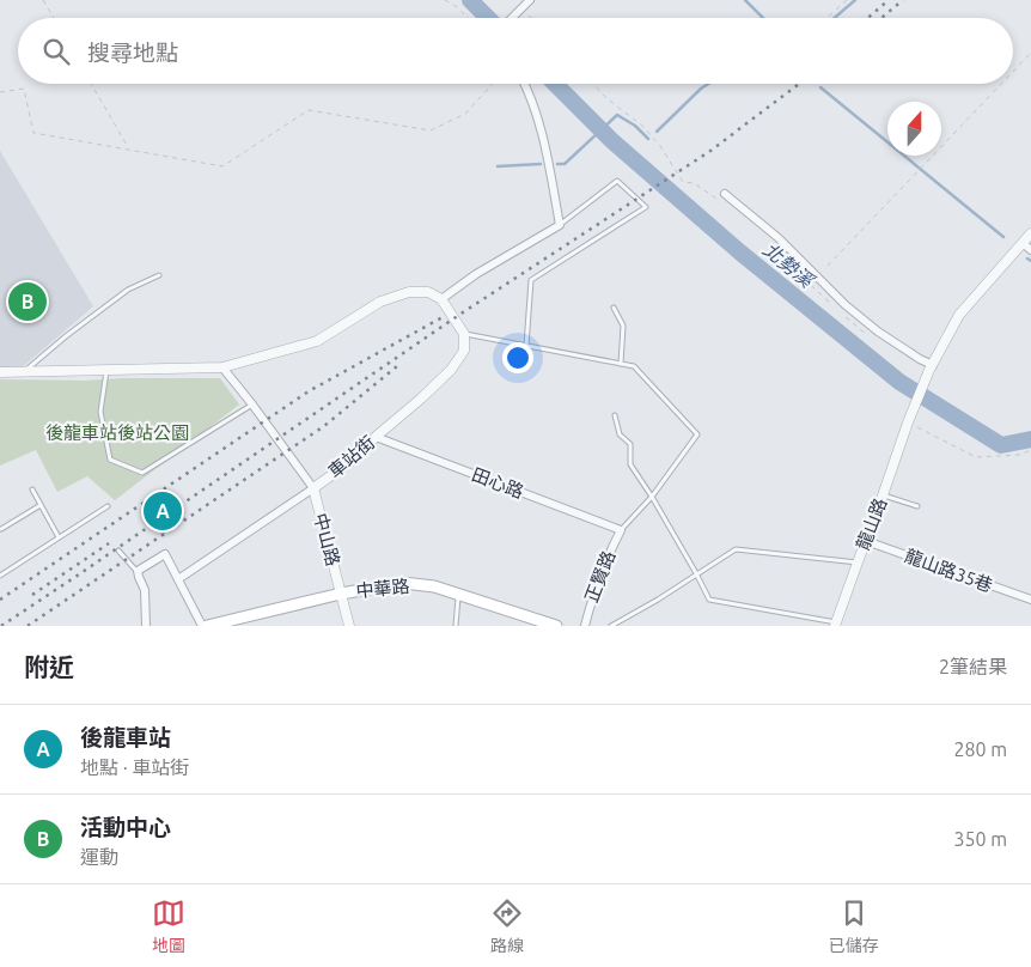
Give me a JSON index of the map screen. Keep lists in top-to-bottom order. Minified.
{"streets":{"main road":["中華路"],"street":["車站街","田心路","龍山路","中山路","龍山路35巷","正賢路"]},"crossings":[["車站街","田心路"],["車站街","中山路"],["田心路","正賢路"],["龍山路","龍山路35巷"],["中山路","中華路"]],"water":["北勢溪"],"parks":["後龍車站後站公園"],"north":"top","page":{"search":"搜尋地點","pins":["B","A"],"heading":["附近","2筆結果"],"list":[{"mark":"A","name":"後龍車站","note":"地點 · 車站街","value":"280 m"},{"mark":"B","name":"活動中心","note":"運動","value":"350 m"}],"nav":["地圖","路線","已儲存"]}}
